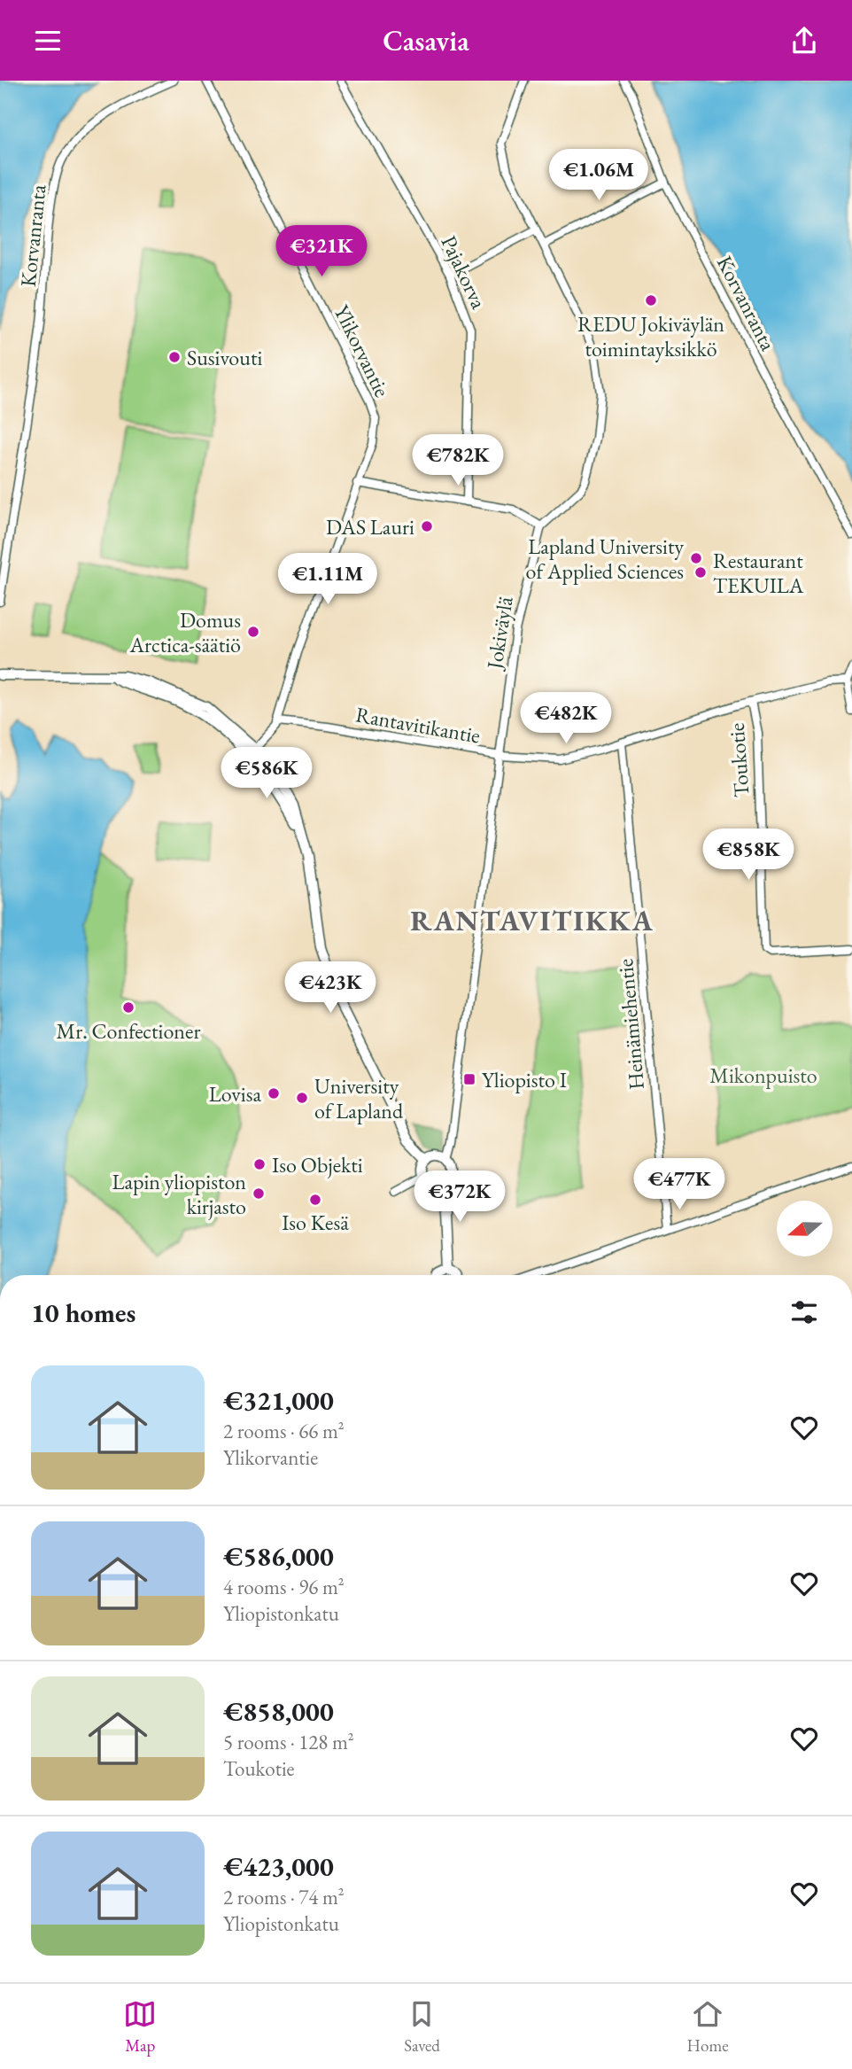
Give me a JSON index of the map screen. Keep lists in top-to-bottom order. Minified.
{"streets":{"street":["Korvanranta","Pajakorva","Ylikorvantie","Jokiväylä","Rantavitikantie","Toukotie","Heinämiehentie"]},"crossings":[["Ylikorvantie","Rantavitikantie"],["Jokiväylä","Rantavitikantie"],["Rantavitikantie","Toukotie"],["Rantavitikantie","Heinämiehentie"]],"districts":["RANTAVITIKKA"],"parks":["Mikonpuisto"],"places":{"other":["REDU Jokiväylän toimintayksikkö","Susivouti","DAS Lauri","Lapland University of Applied Sciences","Restaurant TEKUILA","Domus Arctica-säätiö","Mr. Confectioner","Lovisa","University of Lapland","Iso Objekti","Lapin yliopiston kirjasto","Iso Kesä"],"transit":["Yliopisto I"]},"north":"left","page":{"header":"Casavia","price":["€1.06M","€321K","€782K","€1.11M","€482K","€586K","€858K","€423K","€477K","€372K"],"heading":"10 homes","list":[{"name":"€321,000","note":"2 rooms · 66 m² · Ylikorvantie"},{"name":"€586,000","note":"4 rooms · 96 m² · Yliopistonkatu"},{"name":"€858,000","note":"5 rooms · 128 m² · Toukotie"},{"name":"€423,000","note":"2 rooms · 74 m² · Yliopistonkatu"}],"tabs":["Map","Saved","Home"]}}
